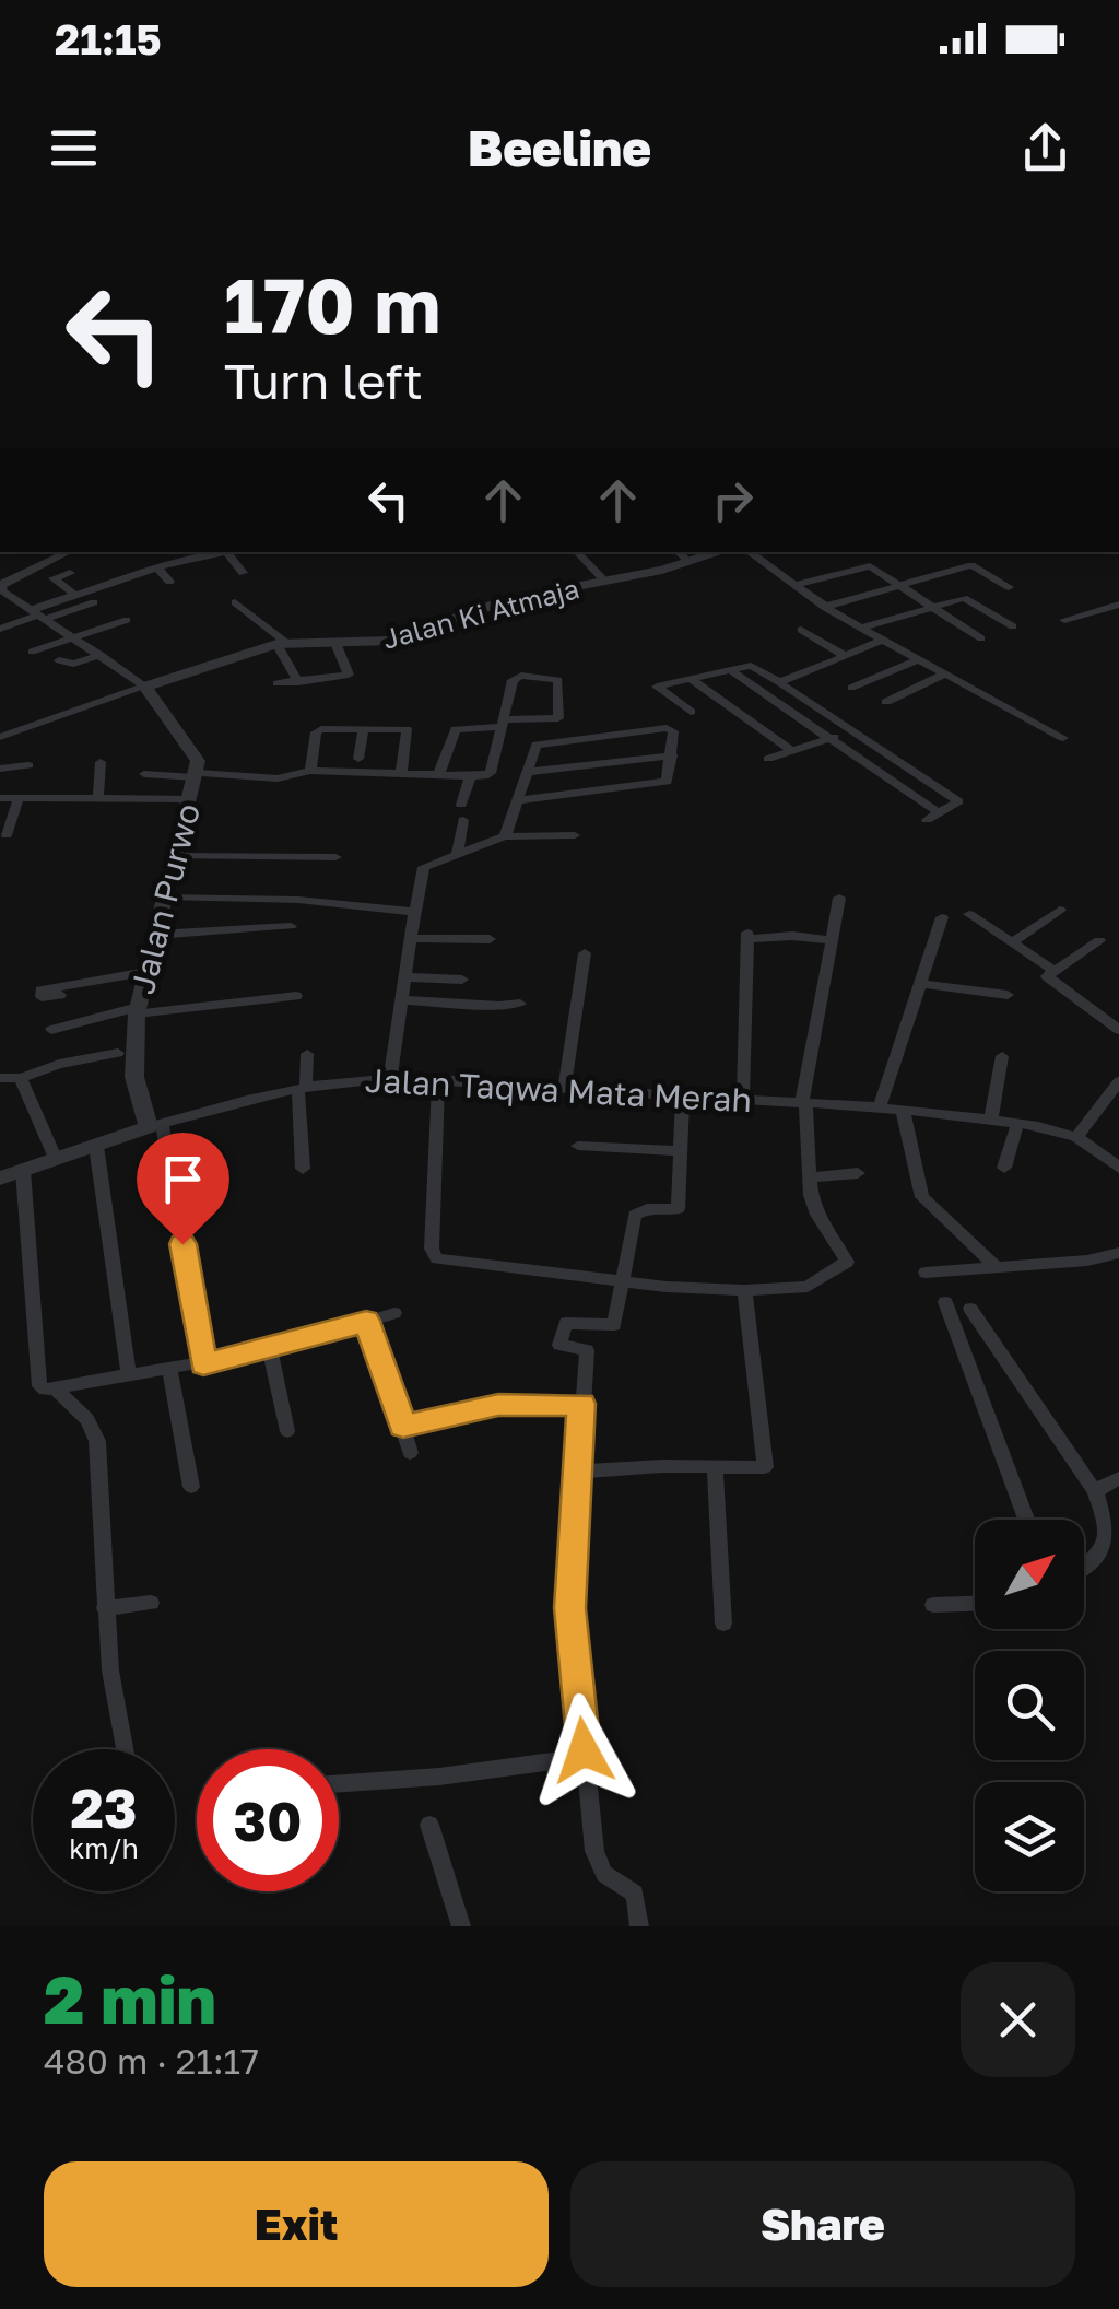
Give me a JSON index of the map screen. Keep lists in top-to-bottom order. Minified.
{"streets":{"street":["Jalan Ki Atmaja","Jalan Purwo","Jalan Taqwa Mata Merah"]},"crossings":[["Jalan Ki Atmaja","Jalan Purwo"],["Jalan Purwo","Jalan Taqwa Mata Merah"]],"north":"top right","page":{"status":"21:15","header":"Beeline","turn":["170 m","Turn left"],"speed":"23 km/h","limit":"30","heading":["2 min","480 m · 21:17"],"buttons":["Exit","Share"]}}
